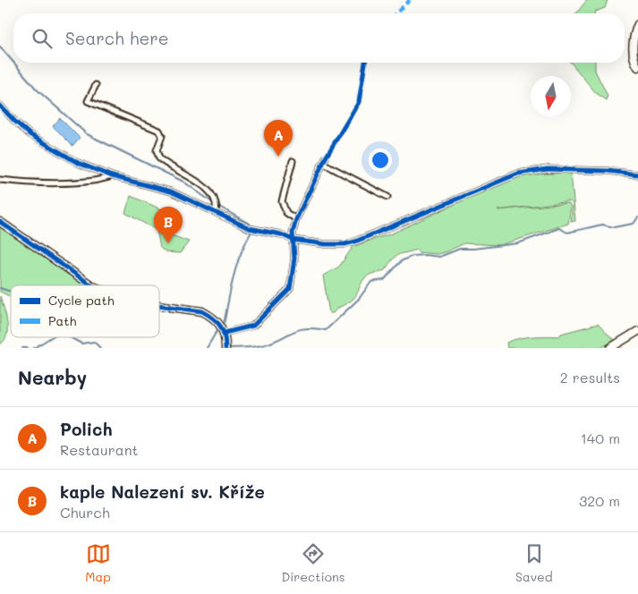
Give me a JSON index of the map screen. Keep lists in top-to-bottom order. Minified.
{"legend":["Cycle path","Path"],"north":"bottom","page":{"search":"Search here","pins":["A","B"],"heading":["Nearby","2 results"],"list":[{"mark":"A","name":"Polich","note":"Restaurant","value":"140 m"},{"mark":"B","name":"kaple Nalezení sv. Kříže","note":"Church","value":"320 m"}],"nav":["Map","Directions","Saved"]}}
